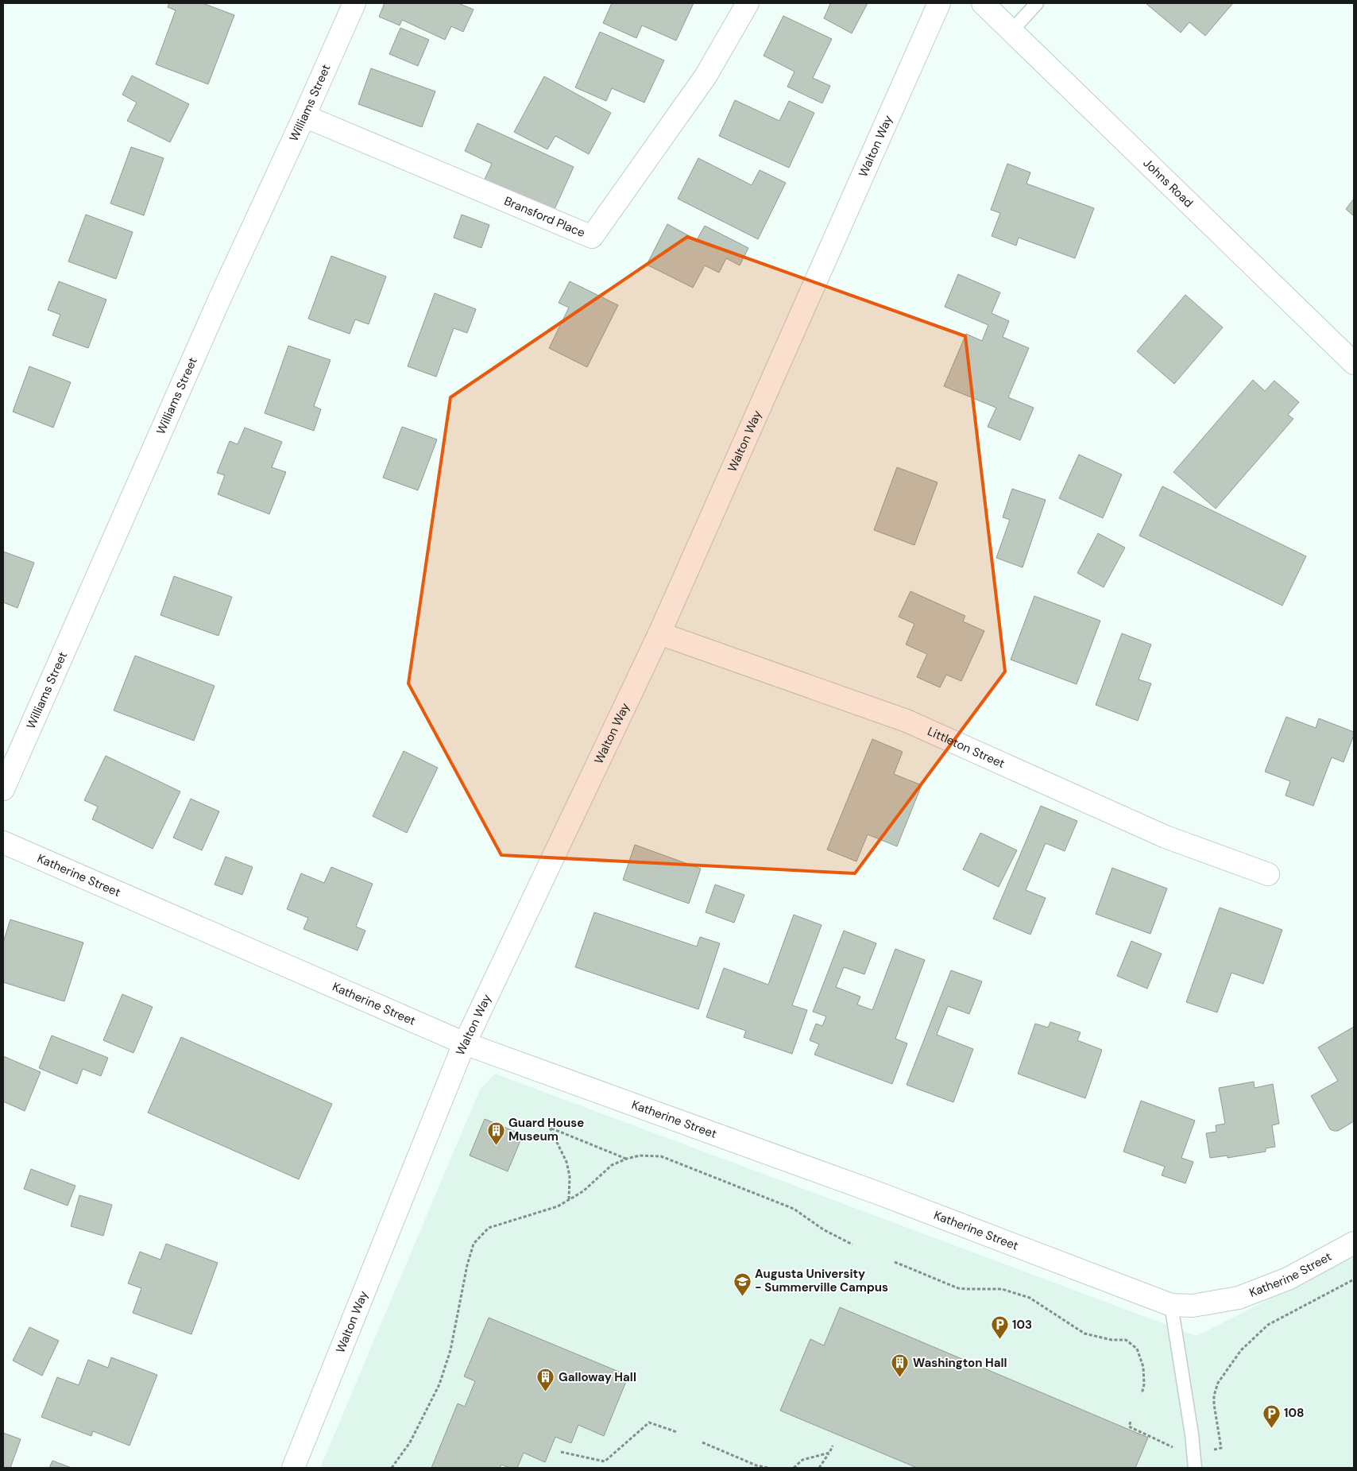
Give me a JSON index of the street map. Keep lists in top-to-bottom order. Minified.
{"streets":{"street":["Williams Street","Walton Way","Johns Road","Bransford Place","Littleton Street","Katherine Street"]},"crossings":[["Williams Street","Bransford Place"],["Walton Way","Littleton Street"],["Walton Way","Katherine Street"]],"places":{"building":["Guard House Museum","Washington Hall","Galloway Hall"],"school or university":["Augusta University - Summerville Campus"],"parking":["103","108"]}}
